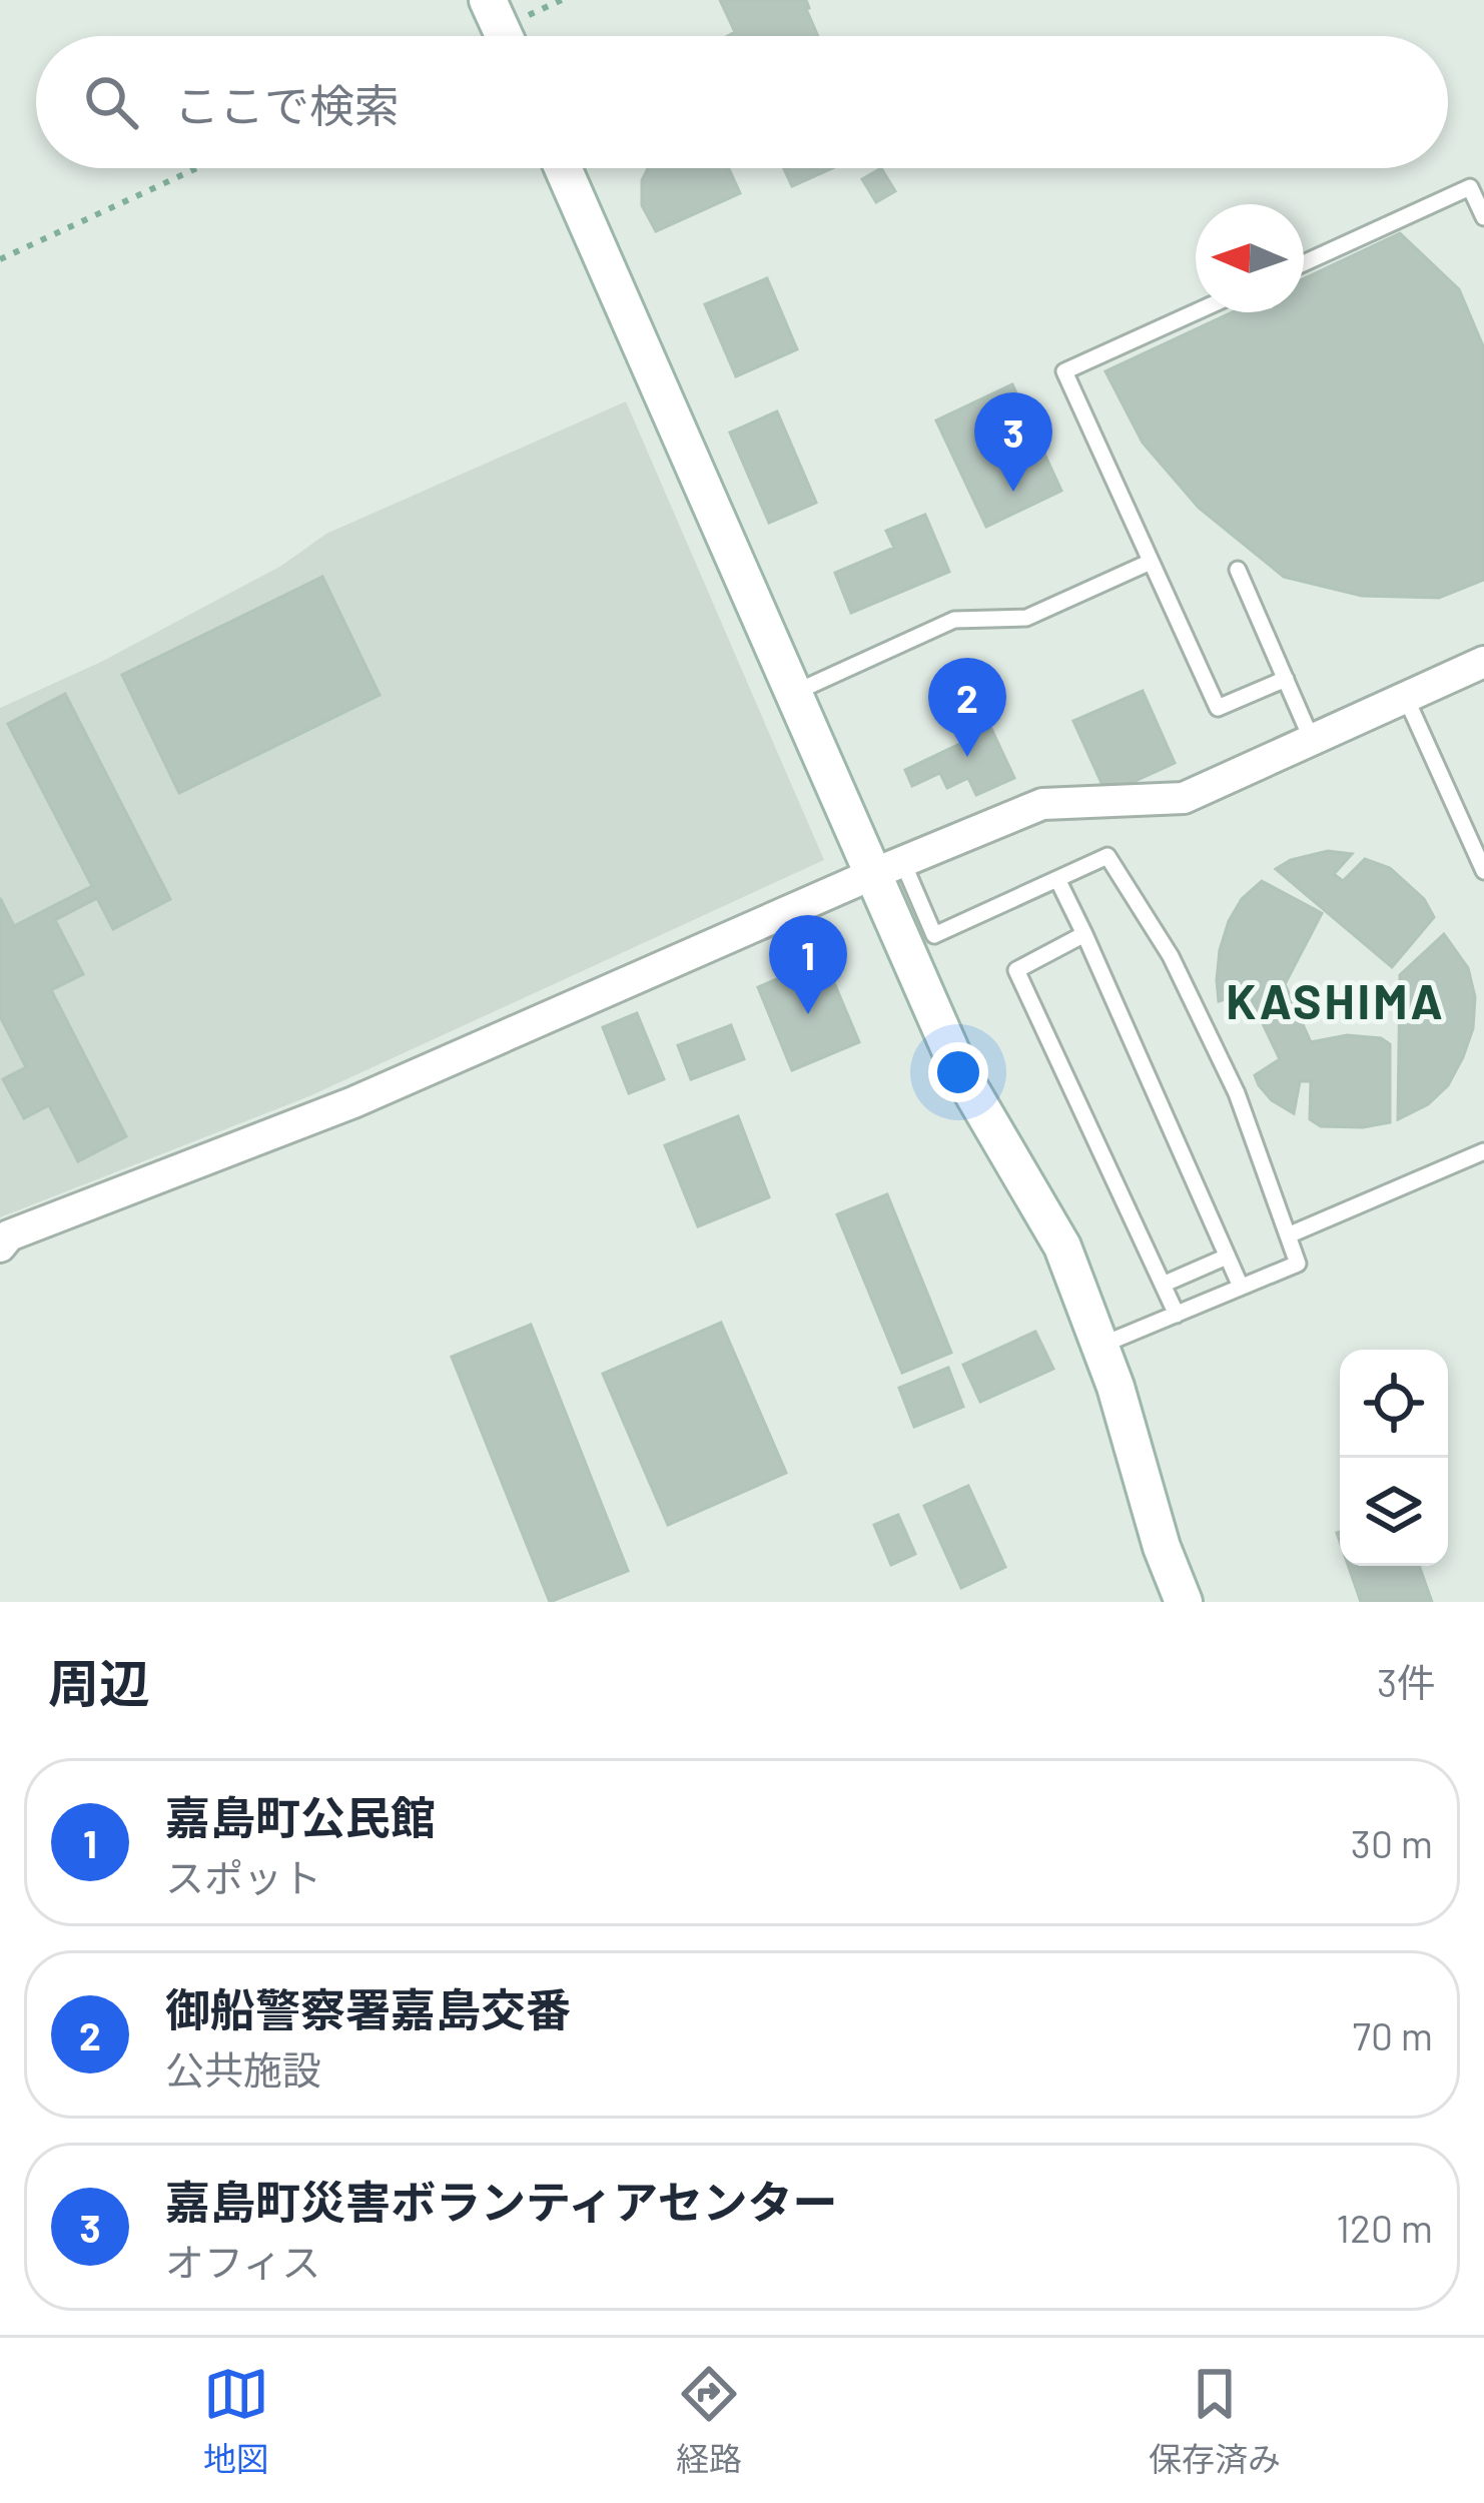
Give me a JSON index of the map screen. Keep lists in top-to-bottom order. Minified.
{"districts":["KASHIMA"],"north":"left","page":{"search":"ここで検索","pins":["3","2","1"],"heading":["周辺","3件"],"list":[{"mark":"1","name":"嘉島町公民館","note":"スポット","value":"30 m"},{"mark":"2","name":"御船警察署嘉島交番","note":"公共施設","value":"70 m"},{"mark":"3","name":"嘉島町災害ボランティアセンター","note":"オフィス","value":"120 m"}],"nav":["地図","経路","保存済み"]}}
